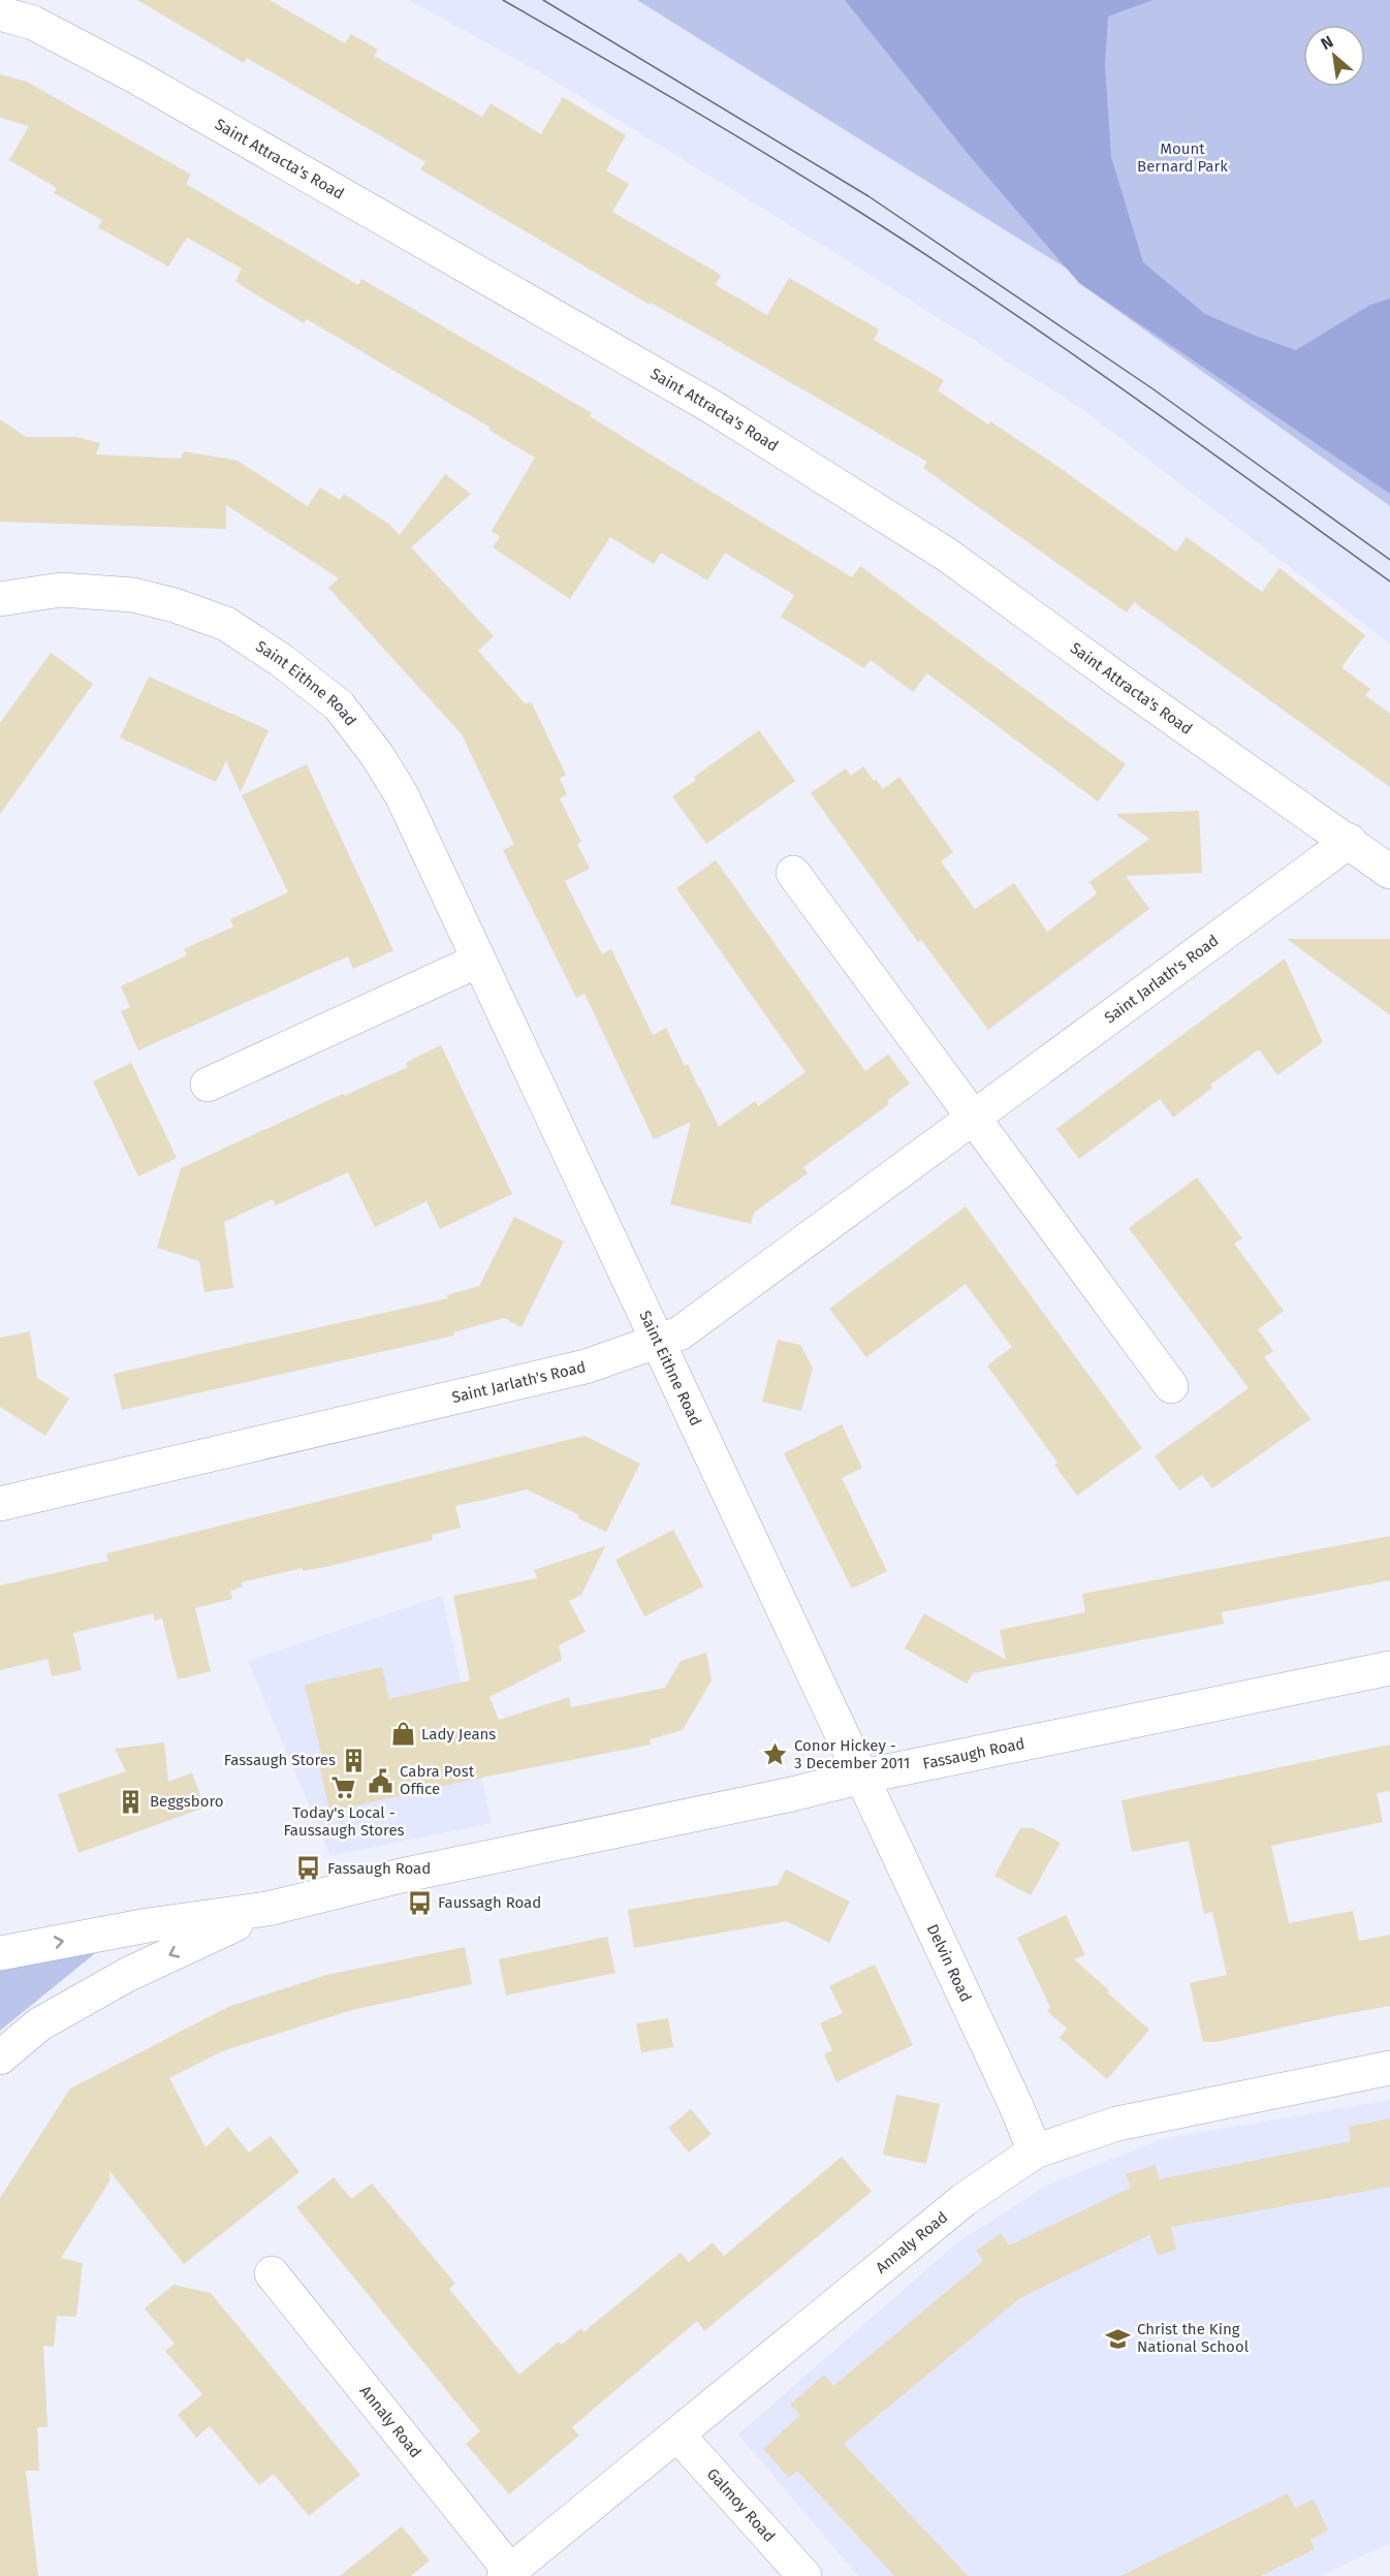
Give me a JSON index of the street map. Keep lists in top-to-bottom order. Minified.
{"streets":{"street":["Saint Attracta's Road","Saint Eithne Road","Saint Jarlath's Road","Fassaugh Road","Delvin Road","Annaly Road","Galmoy Road"]},"crossings":[["Saint Attracta's Road","Saint Jarlath's Road"],["Saint Eithne Road","Saint Jarlath's Road"],["Saint Eithne Road","Fassaugh Road"],["Saint Eithne Road","Delvin Road"],["Fassaugh Road","Delvin Road"],["Delvin Road","Annaly Road"],["Annaly Road","Galmoy Road"]],"parks":["Mount Bernard Park"],"places":{"shop":["Lady Jeans"],"place":["Conor Hickey - 3 December 2011"],"building":["Fassaugh Stores","Beggsboro"],"public building":["Cabra Post Office"],"supermarket":["Today's Local - Faussaugh Stores"],"bus stop":["Fassaugh Road","Faussagh Road"],"school or university":["Christ the King National School"]},"north":"top left"}
